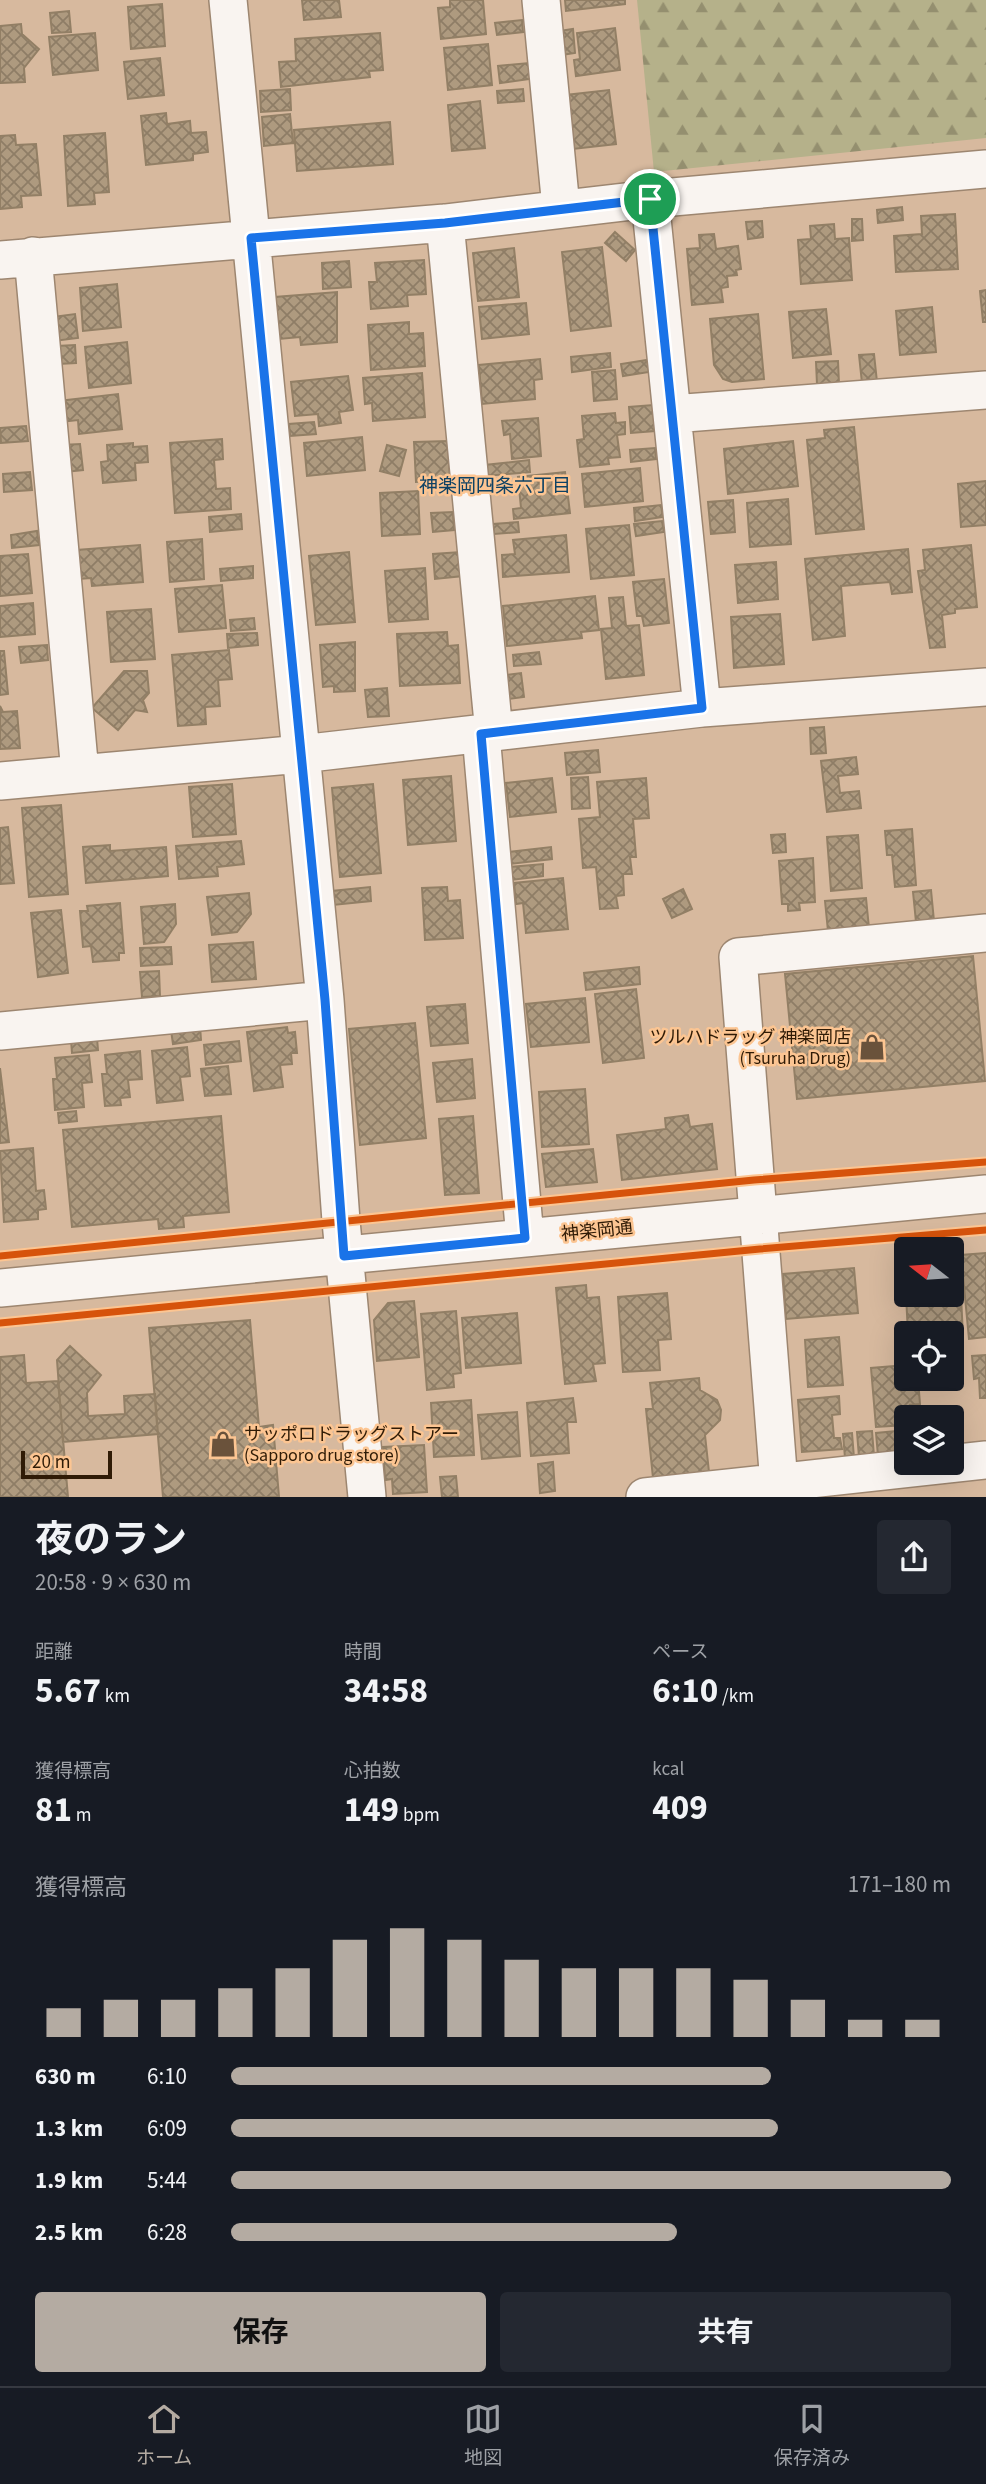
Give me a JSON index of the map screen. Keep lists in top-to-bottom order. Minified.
{"streets":{"street":["神楽岡通"]},"districts":["神楽岡四条六丁目"],"places":{"shop":["ツルハドラッグ 神楽岡店 (Tsuruha Drug)","サッポロドラッグストアー (Sapporo drug store)"]},"scale_bar":"20 m","north":"left","page":{"scale":"20 m","heading":["夜のラン","20:58 · 9 × 630 m"],"stats":[["距離","5.67 km"],["時間","34:58"],["ペース","6:10 /km"],["獲得標高","81 m"],["心拍数","149 bpm"],["kcal","409"]],"chart":["獲得標高","171–180 m"],"list":[{"name":"630 m","note":"6:10"},{"name":"1.3 km","note":"6:09"},{"name":"1.9 km","note":"5:44"},{"name":"2.5 km","note":"6:28"}],"buttons":["保存","共有"],"tabs":["ホーム","地図","保存済み"]}}
